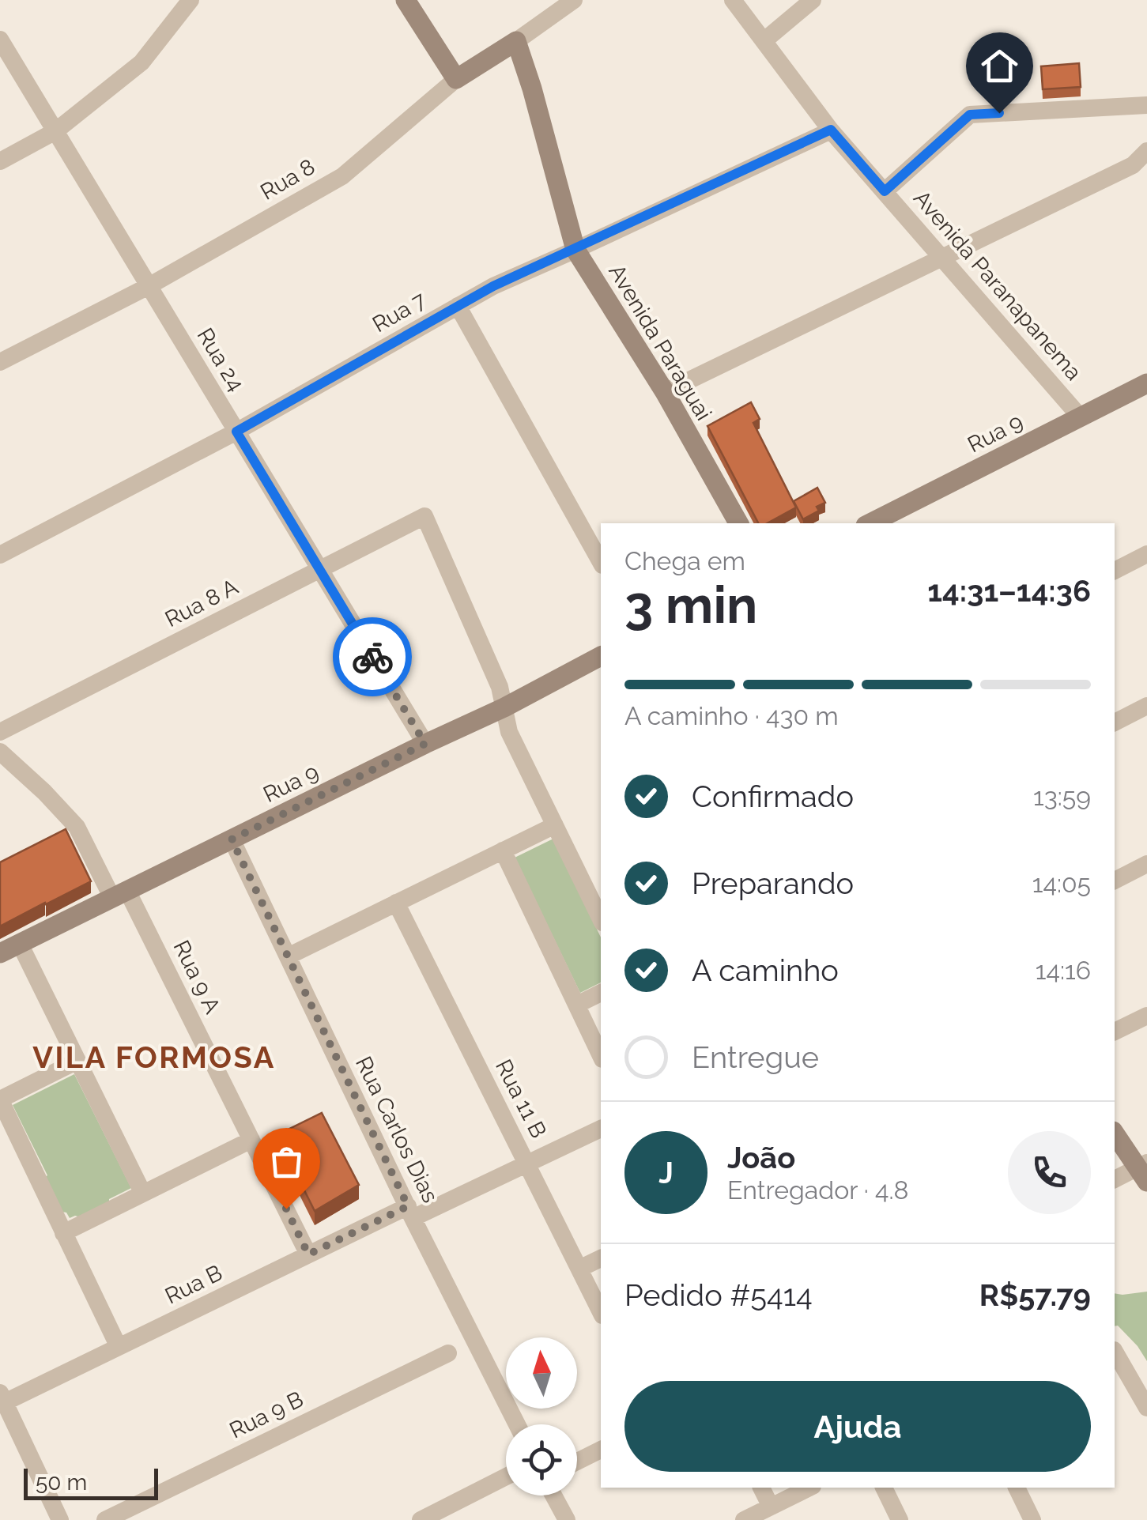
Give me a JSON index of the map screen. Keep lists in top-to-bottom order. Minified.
{"streets":{"street":["Rua 8","Avenida Paranapanema","Rua 7","Avenida Paraguai","Rua 24","Rua 9","Rua 8 A","Rua 9 A","Rua 11 B","Rua Carlos Dias","Rua B","Rua 9 B"]},"crossings":[["Rua 8","Avenida Paraguai"],["Rua 8","Rua 24"],["Avenida Paranapanema","Rua 7"],["Avenida Paranapanema","Rua 9"],["Rua 7","Avenida Paraguai"],["Rua 7","Rua 24"],["Rua 24","Rua 9"],["Rua 24","Rua 8 A"],["Rua 9","Rua 8 A"],["Rua 9","Rua 9 A"],["Rua 9","Rua Carlos Dias"],["Rua 9 A","Rua B"],["Rua 11 B","Rua B"],["Rua Carlos Dias","Rua B"]],"districts":["VILA FORMOSA"],"scale_bar":"50 m","north":"top","page":{"heading":["3 min","Chega em","14:31–14:36"],"panel":["João","Entregador · 4.8","Pedido #5414","R$57.79"],"bar":"A caminho · 430 m","list":[["Confirmado","13:59"],["Preparando","14:05"],["A caminho","14:16"],"Entregue"],"round":"J","buttons":"Ajuda","scale":"50 m"}}
